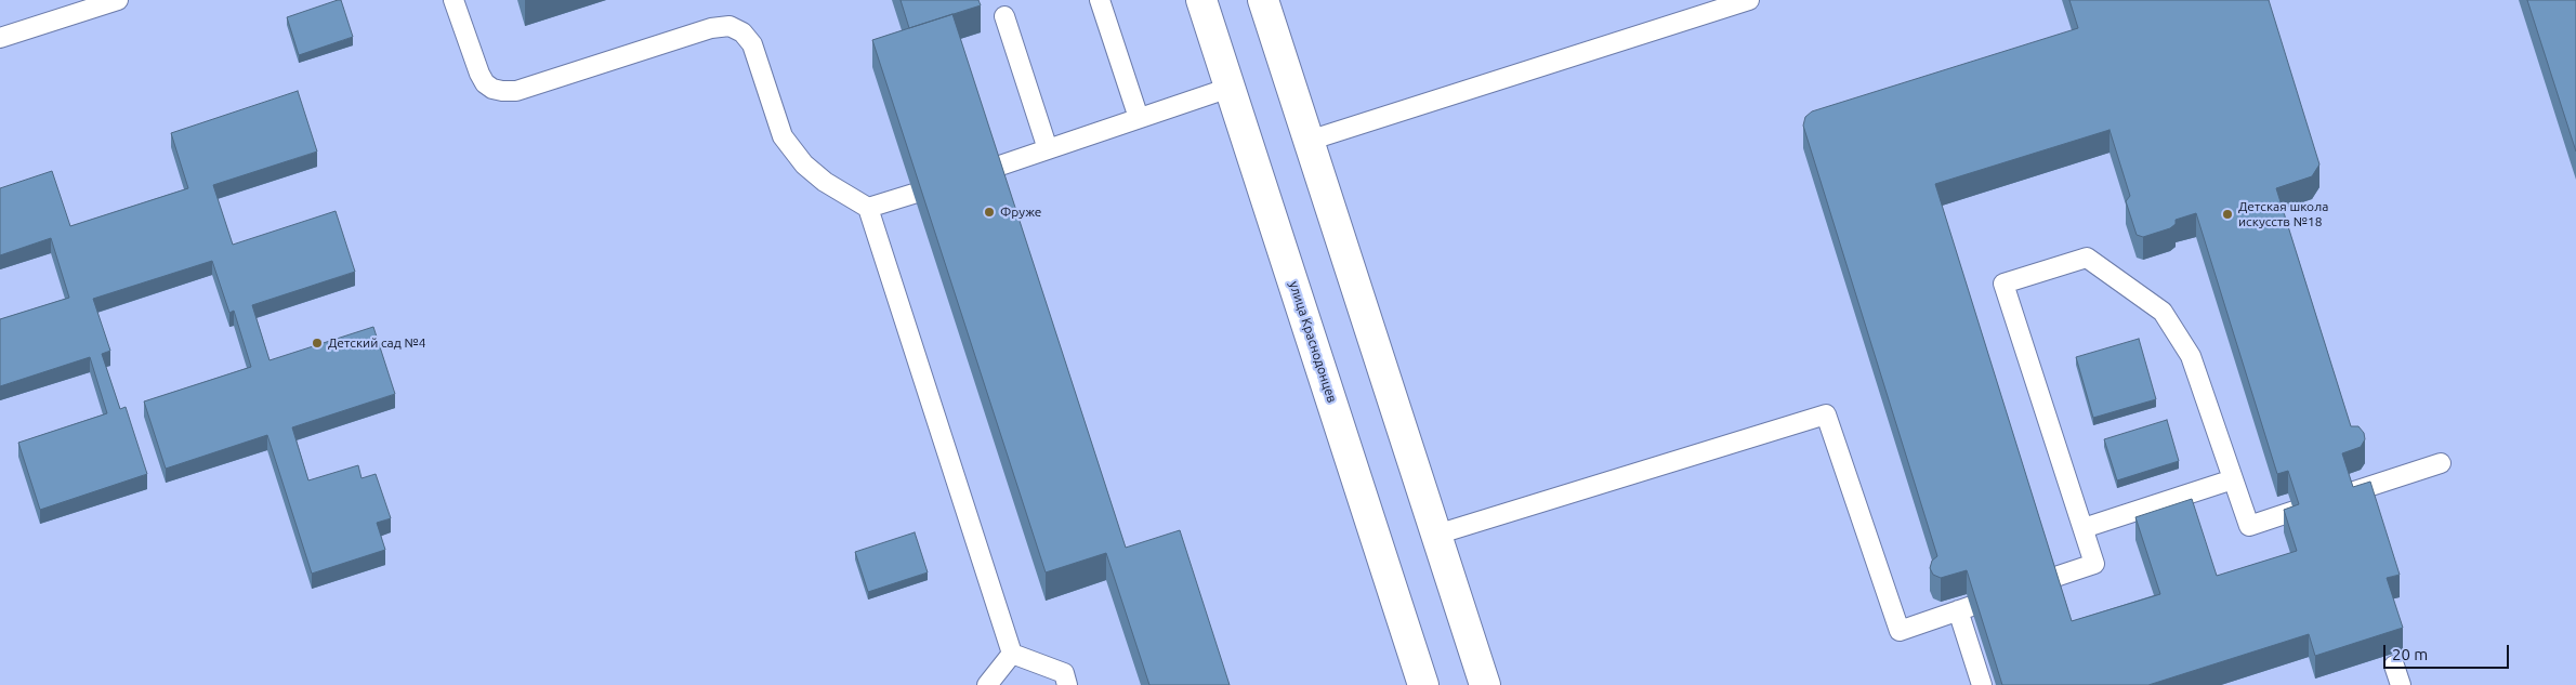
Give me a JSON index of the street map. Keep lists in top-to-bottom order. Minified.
{"streets":{"main road":["улица Краснодонцев"]},"places":["Фруже","Детская школа искусств №18","Детский сад №4"],"scale_bar":"20 m"}
